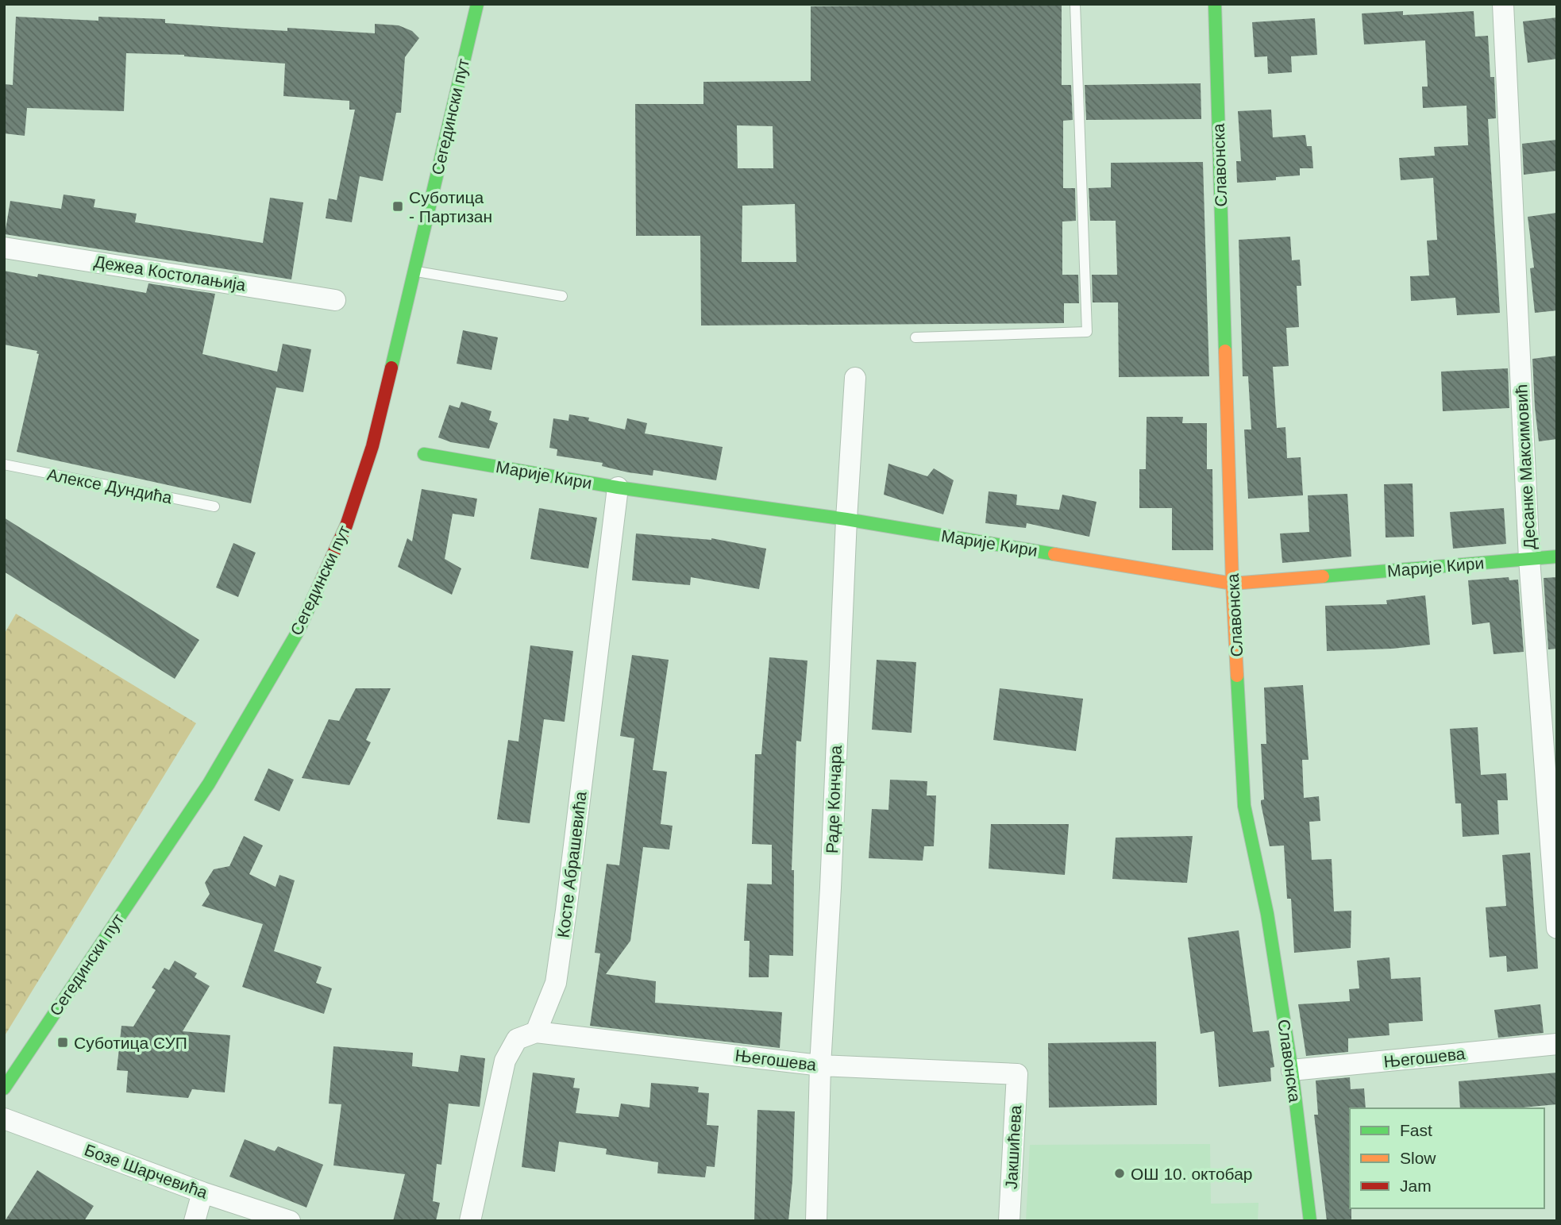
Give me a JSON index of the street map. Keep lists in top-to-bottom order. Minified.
{"streets":{"street":["Сегедински пут","Славонска","Дежеа Костолањија","Десанке Максимовић","Марије Кири","Раде Кончара","Косте Абрашевића","Његошева","Јакшићева","Бозе Шарчевића"],"lane":["Алексе Дундића"]},"crossings":[["Славонска","Марије Кири"],["Славонска","Његошева"],["Десанке Максимовић","Марије Кири"],["Марије Кири","Раде Кончара"],["Марије Кири","Косте Абрашевића"],["Раде Кончара","Његошева"],["Косте Абрашевића","Његошева"],["Његошева","Јакшићева"]],"places":{"transit":["Суботица - Партизан","Суботица СУП"],"other":["ОШ 10. октобар"]},"legend":["Fast","Slow","Jam"]}
